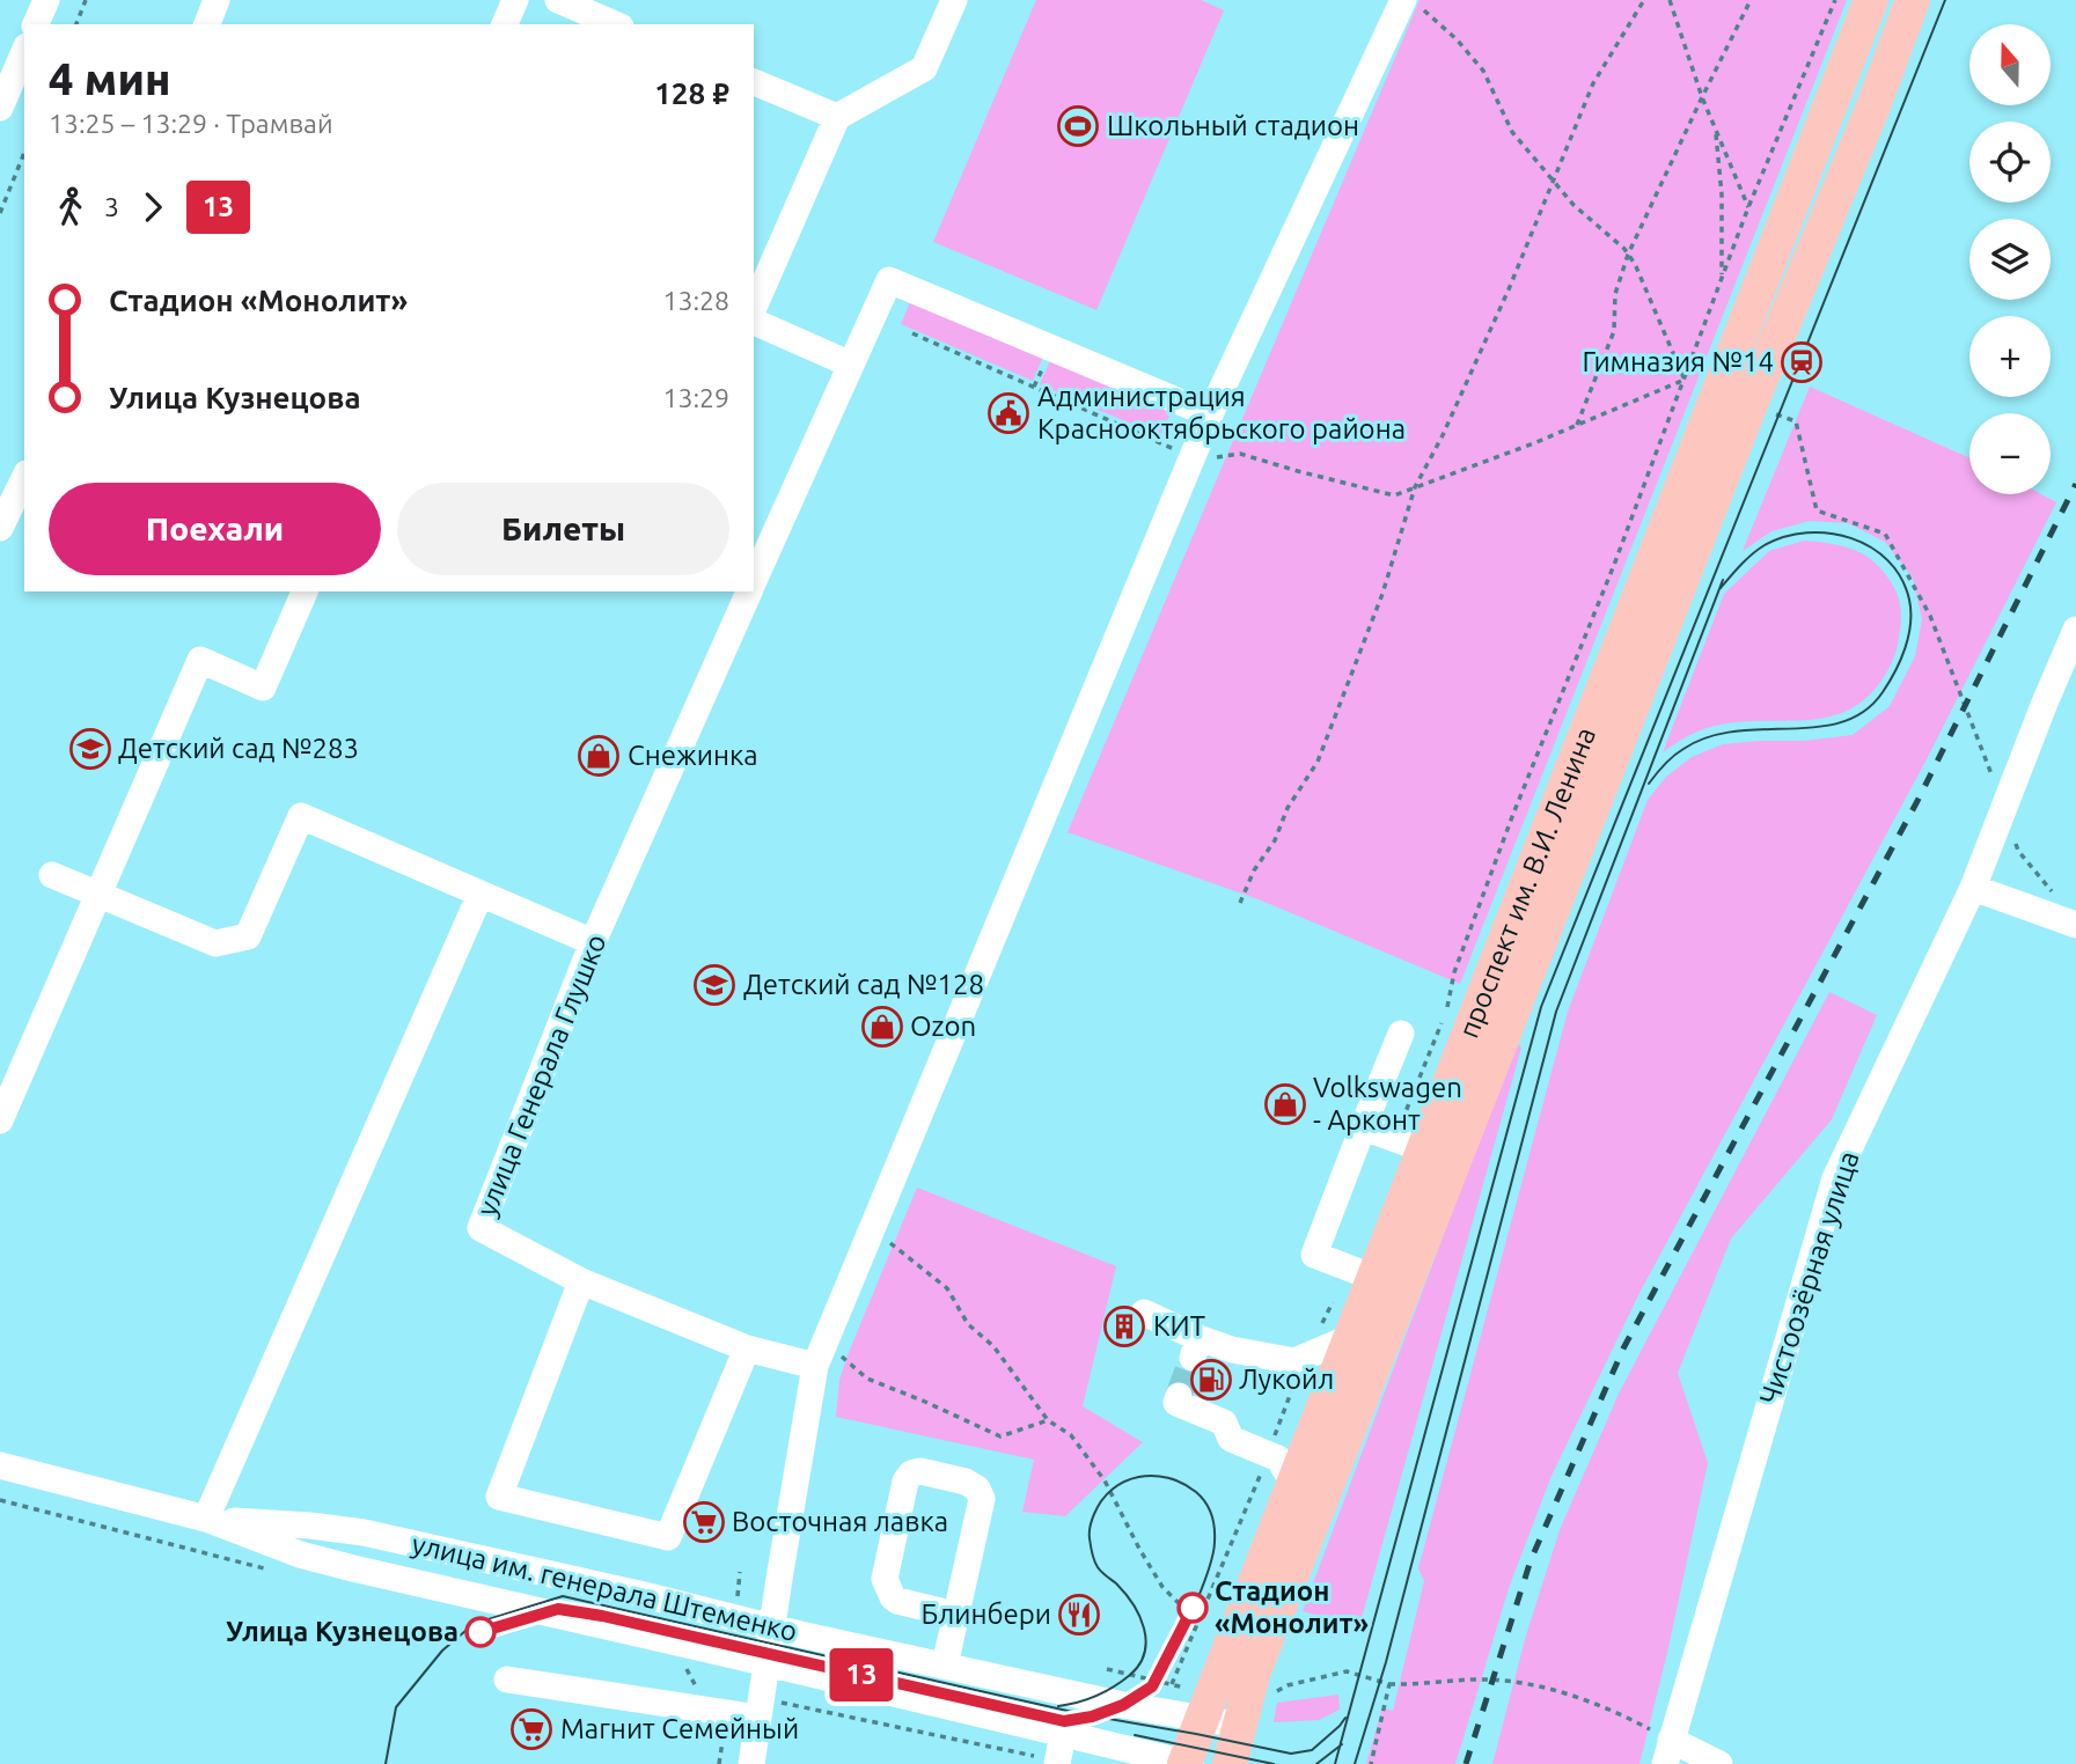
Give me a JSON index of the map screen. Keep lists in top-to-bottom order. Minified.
{"streets":{"main road":["проспект им. В.И. Ленина"],"street":["улица Генерала Глушко","Чистоозёрная улица","улица им. генерала Штеменко"]},"crossings":[["проспект им. В.И. Ленина","улица им. генерала Штеменко"]],"places":{"sports":["Школьный стадион"],"station":["Гимназия №14"],"public building":["Администрация Краснооктябрьского района"],"school or university":["Детский сад №283","Детский сад №128"],"shop":["Снежинка","Ozon","Volkswagen - Арконт"],"building":["КИТ"],"fuel station":["Лукойл"],"supermarket":["Восточная лавка","Магнит Семейный"],"other":["Стадион «Монолит»","Улица Кузнецова"],"restaurant":["Блинбери"]},"lines":["tram line 13"],"north":"top","page":{"on_map":"13","map_buttons":["+","−"],"heading":["4 мин","13:25 – 13:29 · Трамвай","128 ₽"],"legs":["3","13"],"list":[{"name":"Стадион «Монолит»","value":"13:28"},{"name":"Улица Кузнецова","value":"13:29"}],"buttons":["Поехали","Билеты"]}}
